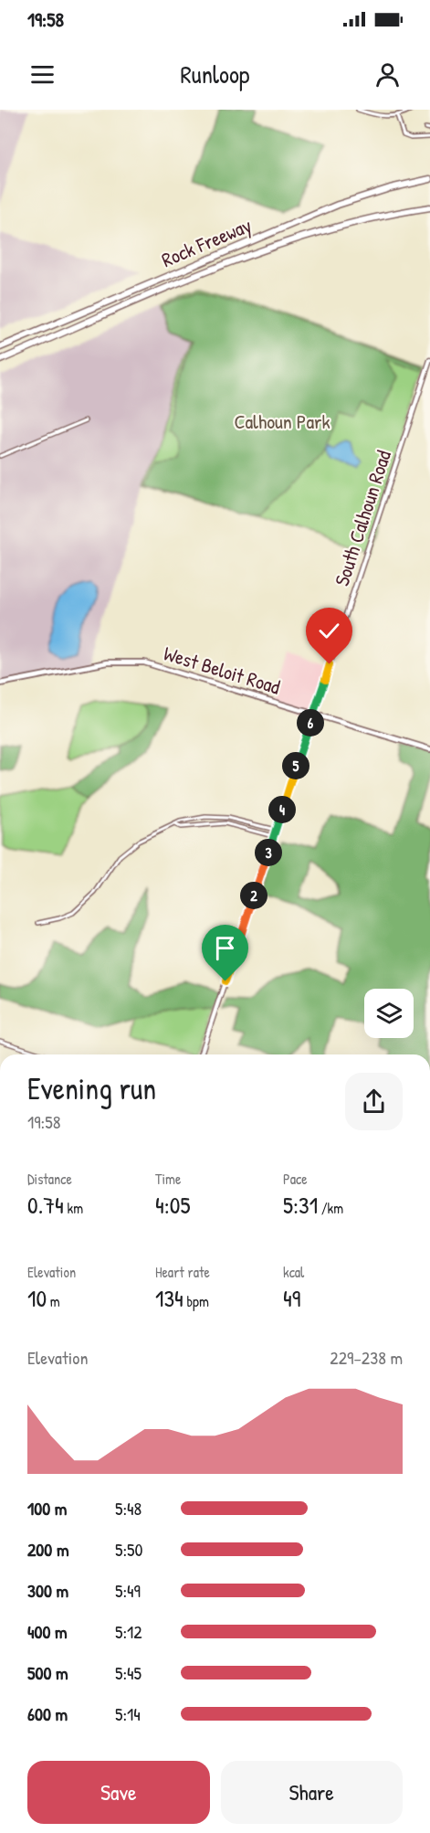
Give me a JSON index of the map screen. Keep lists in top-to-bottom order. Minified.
{"streets":{"highway":["Rock Freeway"],"main road":["West Beloit Road"],"street":["South Calhoun Road"]},"crossings":[["South Calhoun Road","West Beloit Road"]],"parks":["Calhoun Park"],"page":{"status":"19:58","header":"Runloop","pins":["6","5","4","3","2"],"heading":["Evening run","19:58"],"stats":[["Distance","0.74 km"],["Time","4:05"],["Pace","5:31 /km"],["Elevation","10 m"],["Heart rate","134 bpm"],["kcal","49"]],"chart":["Elevation","229–238 m"],"list":[{"name":"100 m","note":"5:48"},{"name":"200 m","note":"5:50"},{"name":"300 m","note":"5:49"},{"name":"400 m","note":"5:12"},{"name":"500 m","note":"5:45"},{"name":"600 m","note":"5:14"}],"buttons":["Save","Share"]}}
